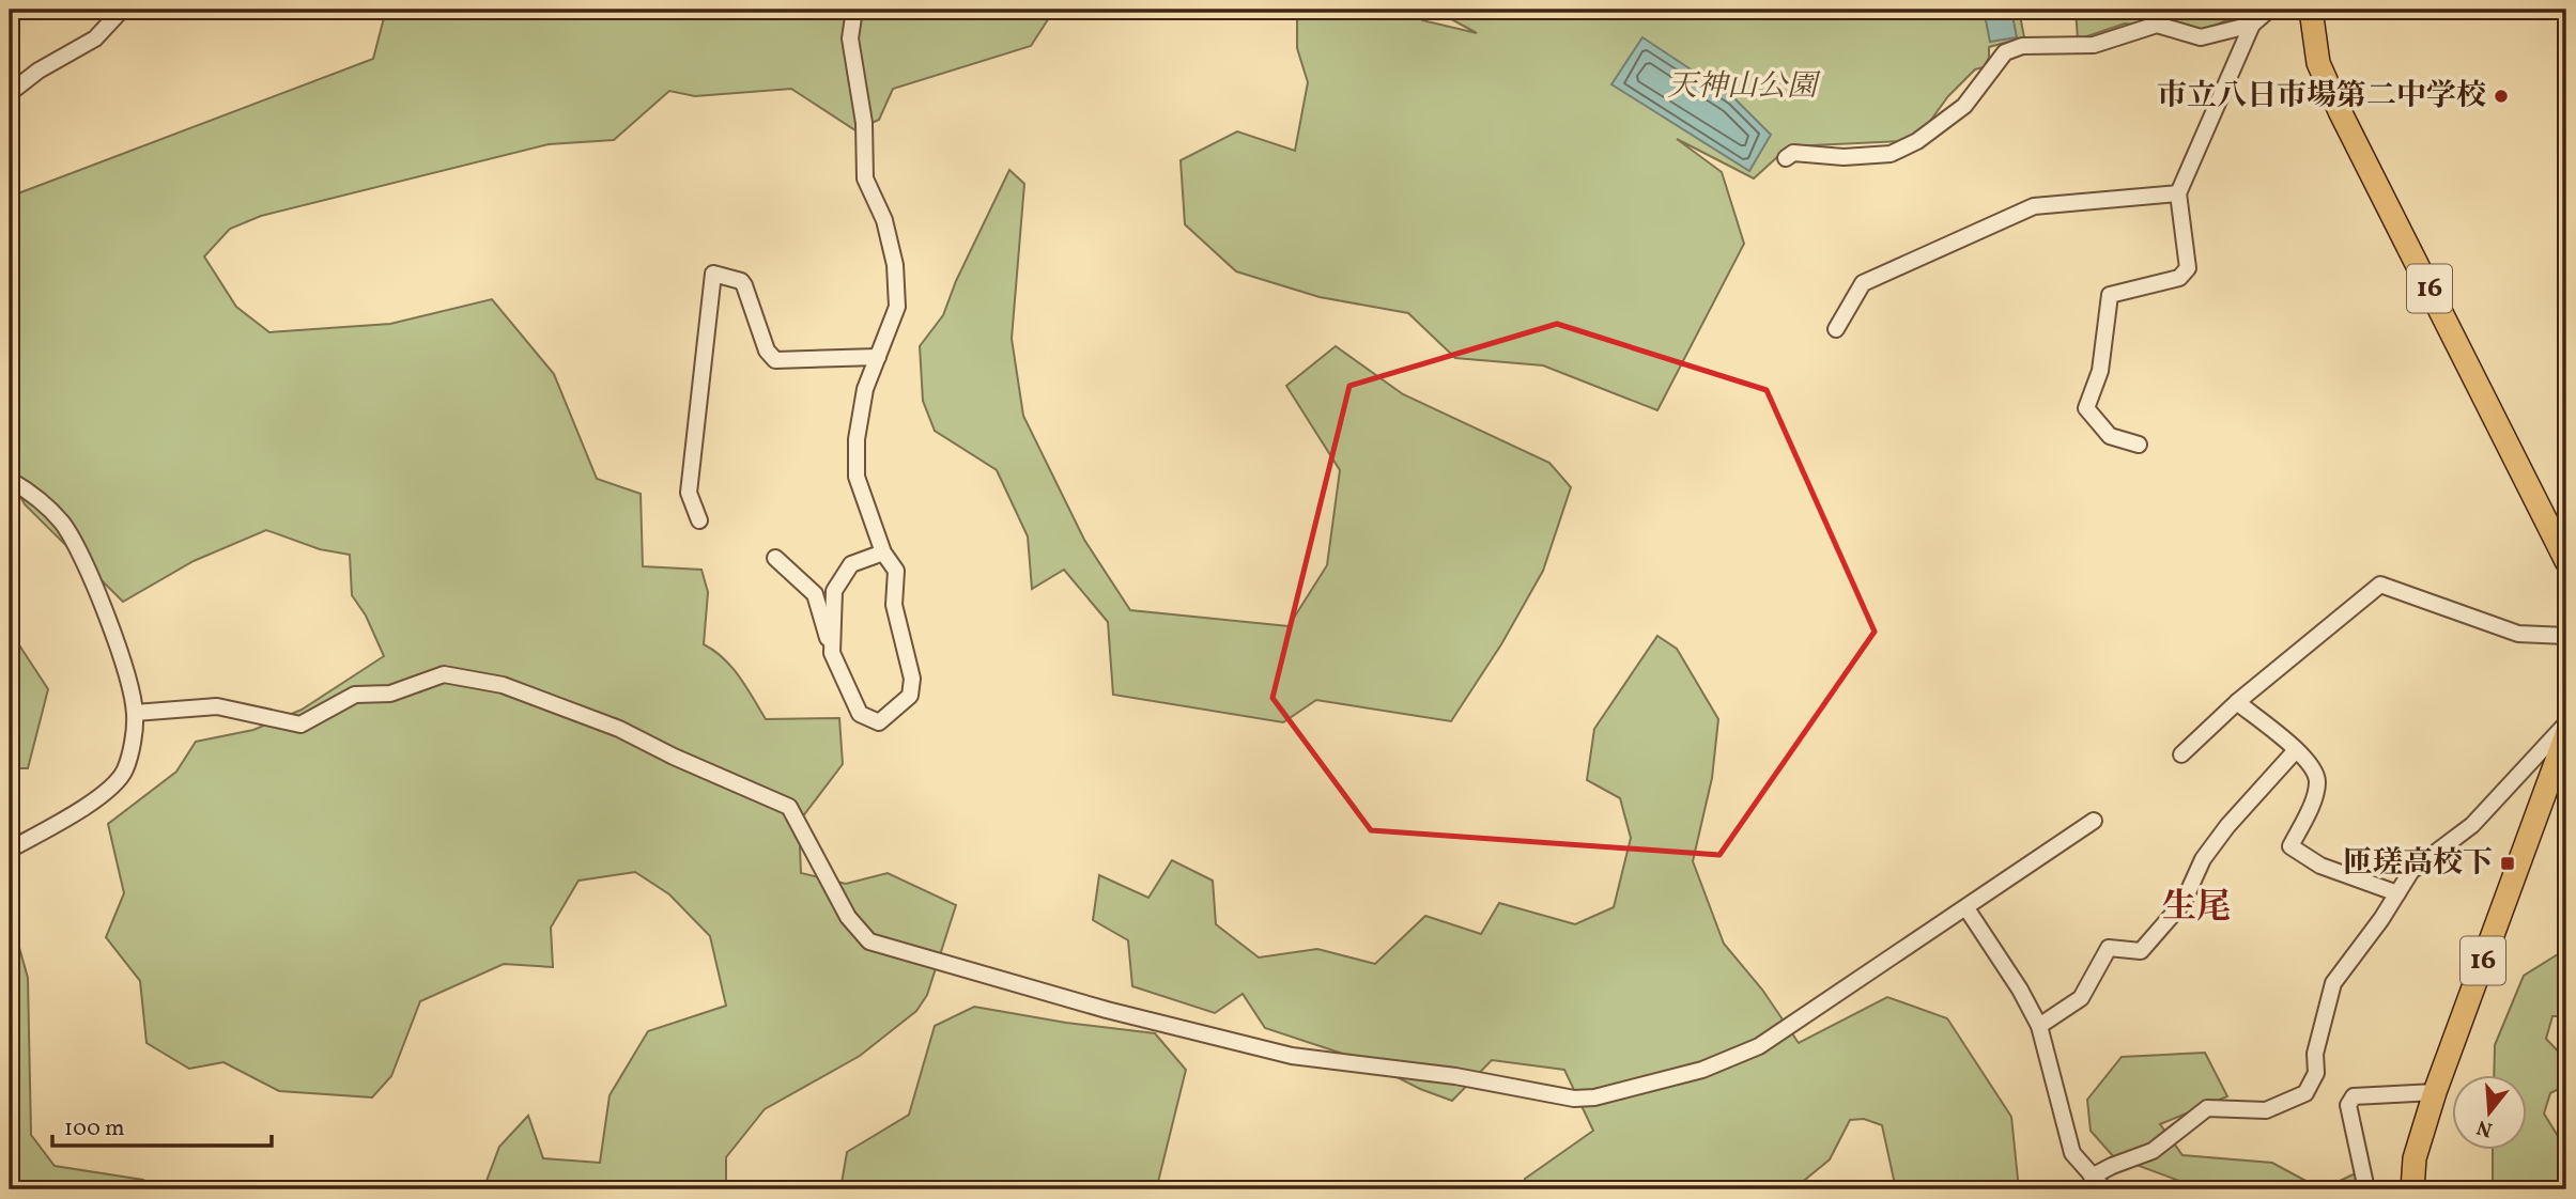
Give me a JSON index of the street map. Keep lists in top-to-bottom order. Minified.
{"streets":{"main road":["16"]},"districts":["生尾"],"parks":["天神山公園"],"places":{"other":["市立八日市場第二中学校"],"transit":["匝瑳高校下"]},"scale_bar":"100 m","north":"bottom"}
